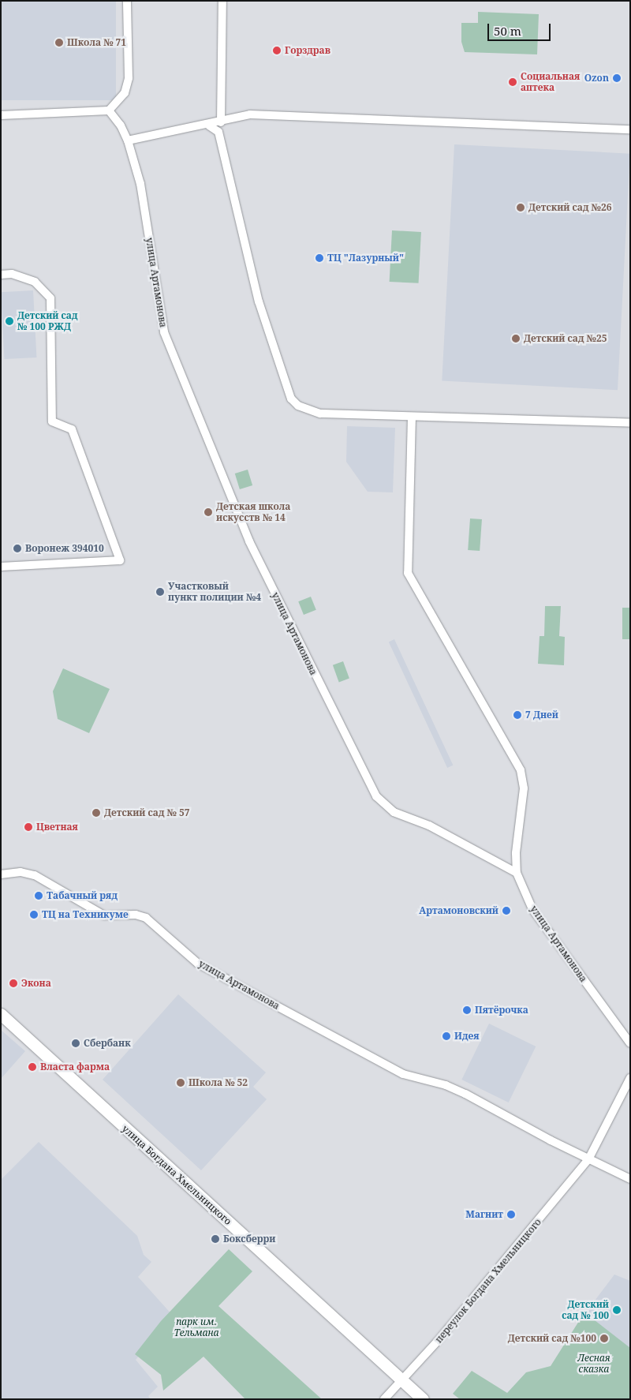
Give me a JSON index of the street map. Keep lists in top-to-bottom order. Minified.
{"streets":{"main road":["улица Богдана Хмельницкого"],"street":["улица Артамонова","переулок Богдана Хмельницкого"]},"crossings":[["улица Артамонова","переулок Богдана Хмельницкого"],["улица Богдана Хмельницкого","переулок Богдана Хмельницкого"]],"parks":["парк им. Тельмана","Лесная сказка"],"places":["Школа № 71","Горздрав","Ozon","Социальная аптека","Детский сад №26","ТЦ \"Лазурный\"","Детский сад № 100 РЖД","Детский сад №25","Детская школа искусств № 14","Воронеж 394010","Участковый пункт полиции №4","7 Дней","Детский сад № 57","Цветная","Табачный ряд","Артамоновский","ТЦ на Техникуме","Экона","Пятёрочка","Идея","Сбербанк","Власта фарма","Школа № 52","Магнит","Боксберри","Детский сад № 100","Детский сад №100"],"scale_bar":"50 m"}
